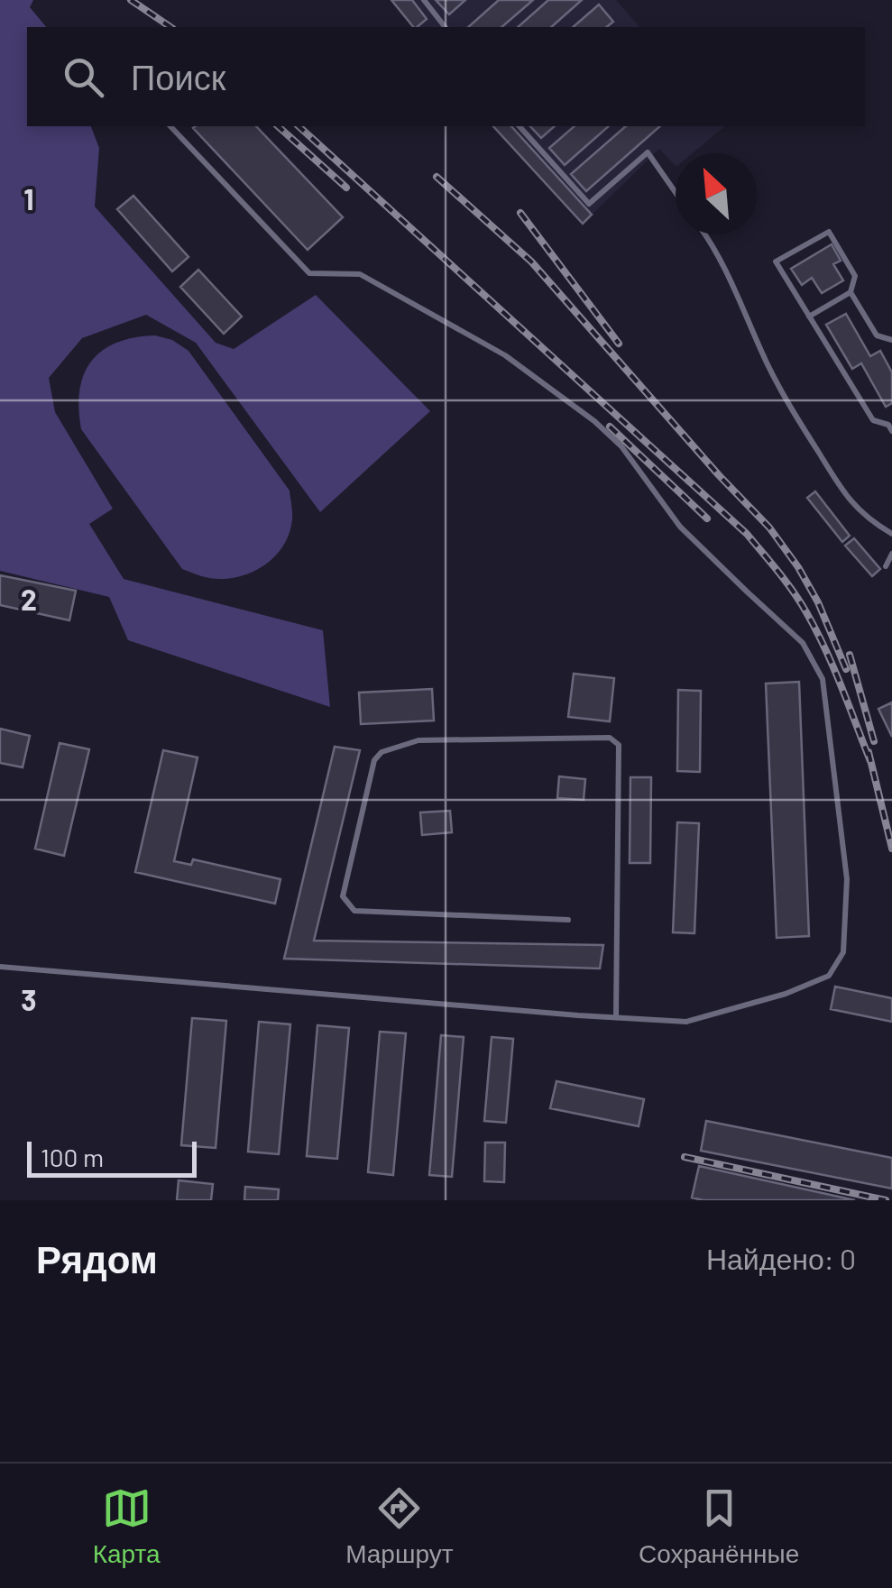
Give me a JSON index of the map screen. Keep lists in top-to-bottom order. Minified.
{"scale_bar":"100 m","north":"top left","page":{"search":"Поиск","scale":"100 m","heading":["Рядом","Найдено: 0"],"nav":["Карта","Маршрут","Сохранённые"]},"grid":{"rows":["1","2","3"]}}
